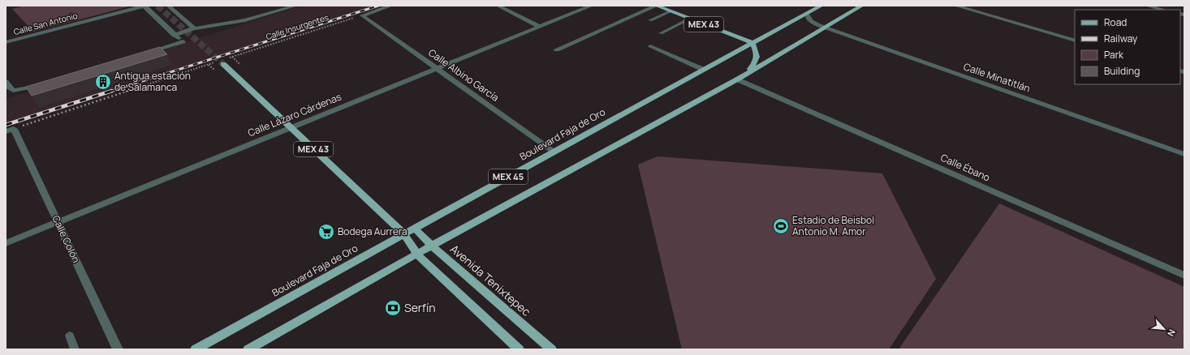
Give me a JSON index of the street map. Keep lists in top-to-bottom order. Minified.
{"streets":{"main road":["MEX 43","Boulevard Faja de Oro","MEX 45","Avenida Tenixtepec"],"street":["Calle San Antonio","Calle Albino García","Calle Minatitlán","Calle Lázaro Cárdenas","Calle Ébano","Calle Colón"],"path":["Calle Insurgentes"]},"crossings":[["MEX 43","Calle Insurgentes"],["MEX 43","Calle Lázaro Cárdenas"],["MEX 43","Boulevard Faja de Oro"],["MEX 43","MEX 45"],["Calle Insurgentes","Calle Albino García"],["Calle Albino García","Calle Lázaro Cárdenas"],["Calle Albino García","Boulevard Faja de Oro"],["Calle Minatitlán","Boulevard Faja de Oro"],["Calle Minatitlán","MEX 45"],["Calle Lázaro Cárdenas","Calle Colón"],["Boulevard Faja de Oro","Avenida Tenixtepec"],["Calle Ébano","MEX 45"],["MEX 45","Avenida Tenixtepec"]],"places":{"building":["Antigua estación de Salamanca"],"sports":["Estadio de Beisbol Antonio M. Amor"],"supermarket":["Bodega Aurrera"],"bank":["Serfín"]},"legend":["Road","Railway","Park","Building"],"north":"bottom right"}
